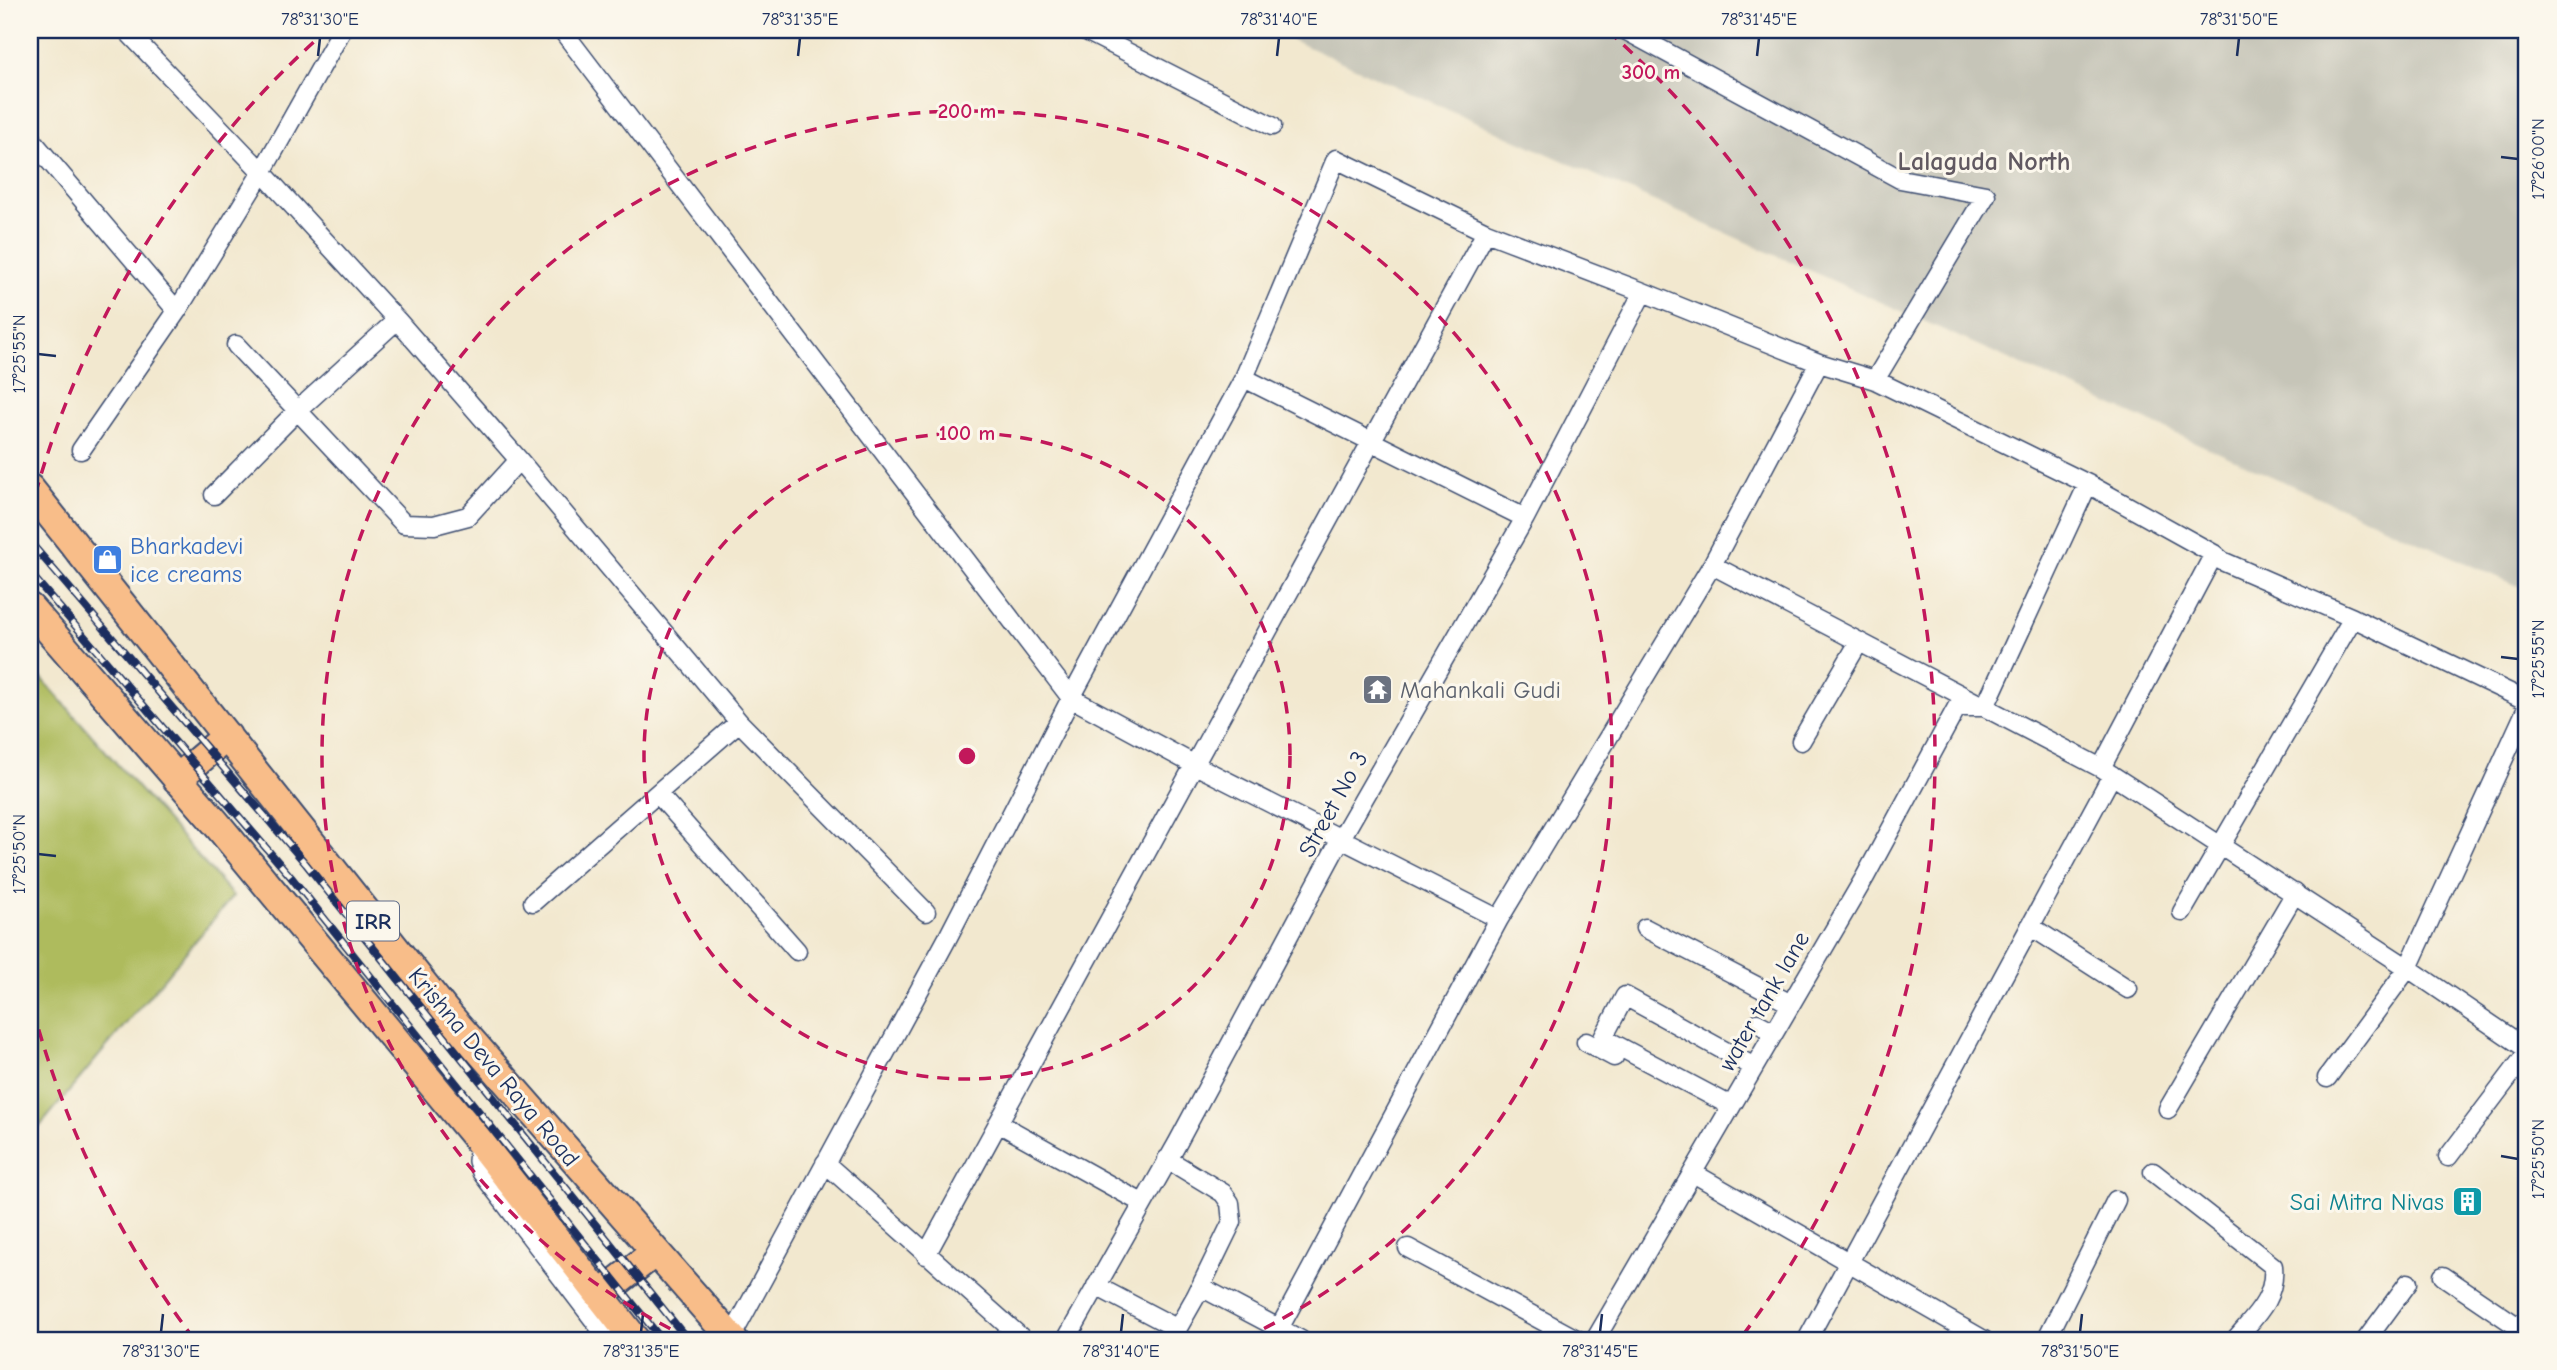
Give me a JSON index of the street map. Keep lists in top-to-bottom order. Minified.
{"streets":{"main road":["IRR","Krishna Deva Raya Road"],"street":["Street No 3","water tank lane"]},"districts":["Lalaguda North"],"places":{"shop":["Bharkadevi ice creams"],"temple":["Mahankali Gudi"],"building":["Sai Mitra Nivas"]},"coordinates":["78°31'30\"E","78°31'35\"E","78°31'40\"E","78°31'45\"E","78°31'50\"E","17°26'00\"N","17°25'55\"N","17°25'50\"N"],"rings":["300 m","200 m","100 m"]}
